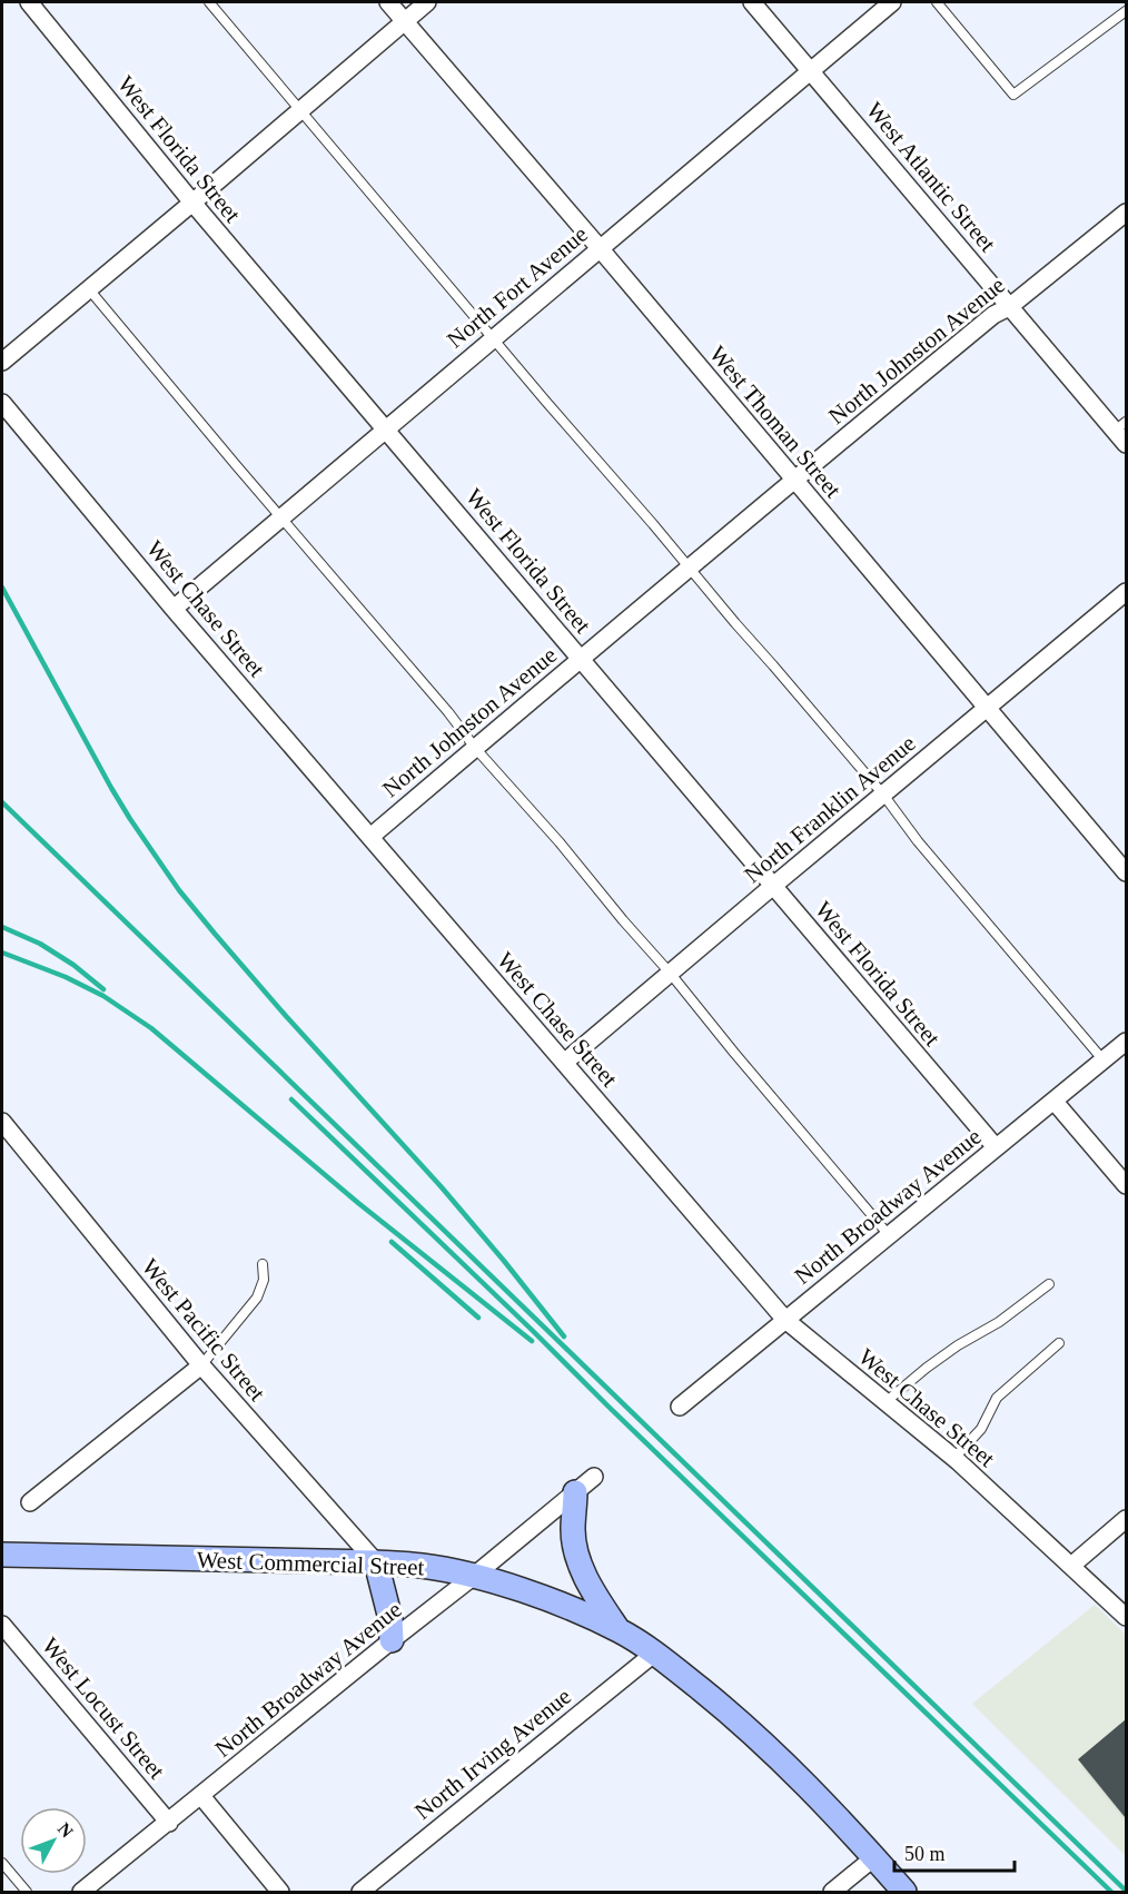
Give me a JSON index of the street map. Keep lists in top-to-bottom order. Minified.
{"streets":{"street":["West Florida Street","West Atlantic Street","North Fort Avenue","North Johnston Avenue","West Thoman Street","West Chase Street","North Franklin Avenue","North Broadway Avenue","West Pacific Street","West Commercial Street","West Locust Street","North Irving Avenue"]},"crossings":[["West Florida Street","North Fort Avenue"],["West Florida Street","North Johnston Avenue"],["West Florida Street","North Franklin Avenue"],["West Florida Street","North Broadway Avenue"],["West Atlantic Street","North Fort Avenue"],["West Atlantic Street","North Johnston Avenue"],["North Fort Avenue","West Thoman Street"],["North Fort Avenue","West Chase Street"],["North Johnston Avenue","West Thoman Street"],["North Johnston Avenue","West Chase Street"],["West Thoman Street","North Franklin Avenue"],["West Chase Street","North Franklin Avenue"],["West Chase Street","North Broadway Avenue"],["North Broadway Avenue","West Commercial Street"],["North Broadway Avenue","West Locust Street"],["West Pacific Street","West Commercial Street"],["West Commercial Street","North Irving Avenue"]],"scale_bar":"50 m","north":"top right"}
